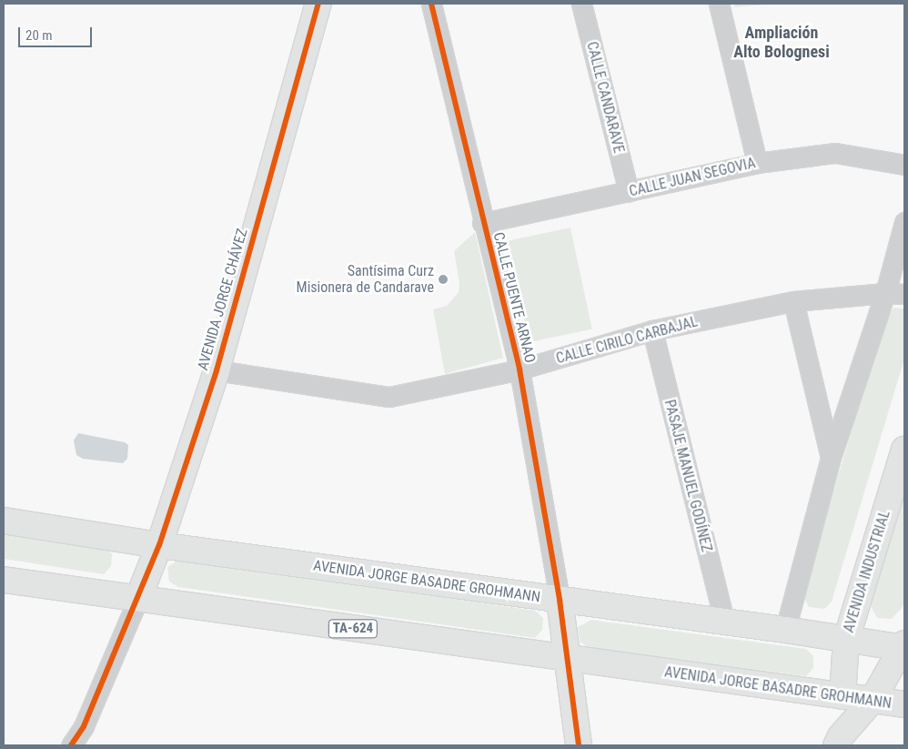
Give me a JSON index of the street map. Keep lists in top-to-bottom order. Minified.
{"streets":{"main road":["AVENIDA JORGE CHÁVEZ","AVENIDA INDUSTRIAL","AVENIDA JORGE BASADRE GROHMANN","TA-624"],"street":["CALLE CANDARAVE","CALLE JUAN SEGOVIA","CALLE PUENTE ARNAO","CALLE CIRILO CARBAJAL","PASAJE MANUEL GODÍNEZ"]},"crossings":[["CALLE CANDARAVE","CALLE JUAN SEGOVIA"],["CALLE JUAN SEGOVIA","CALLE PUENTE ARNAO"],["CALLE PUENTE ARNAO","CALLE CIRILO CARBAJAL"],["CALLE PUENTE ARNAO","AVENIDA JORGE BASADRE GROHMANN"],["AVENIDA JORGE CHÁVEZ","CALLE CIRILO CARBAJAL"],["AVENIDA JORGE CHÁVEZ","AVENIDA JORGE BASADRE GROHMANN"],["CALLE CIRILO CARBAJAL","PASAJE MANUEL GODÍNEZ"],["PASAJE MANUEL GODÍNEZ","AVENIDA JORGE BASADRE GROHMANN"],["AVENIDA INDUSTRIAL","AVENIDA JORGE BASADRE GROHMANN"]],"districts":["Ampliación Alto Bolognesi"],"places":["Santísima Curz Misionera de Candarave"],"scale_bar":"20 m"}
